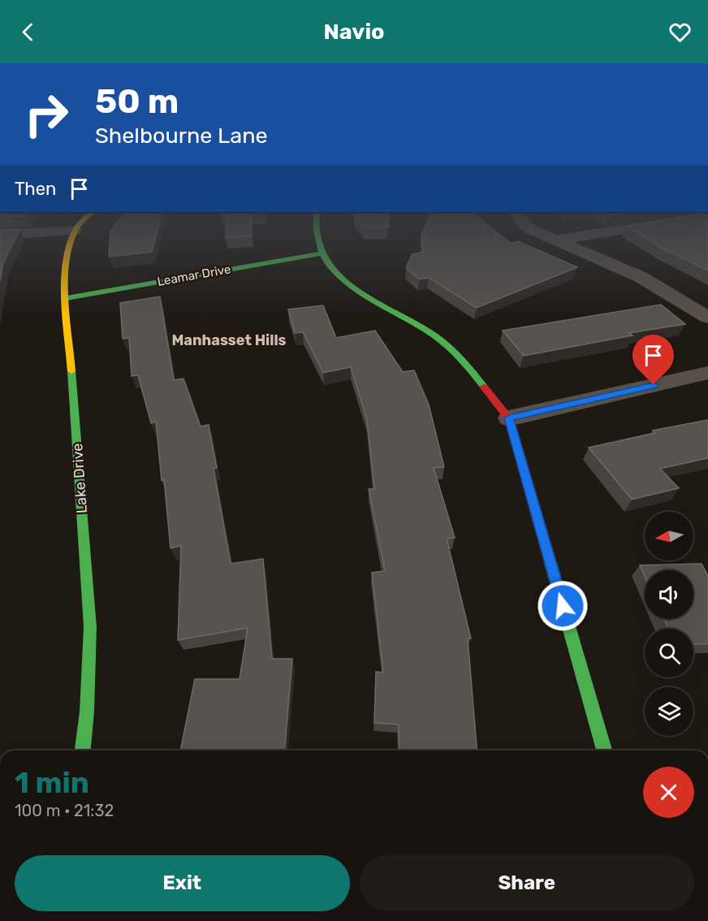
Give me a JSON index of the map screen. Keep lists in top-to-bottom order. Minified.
{"streets":{"street":["Leamar Drive","Lake Drive"]},"crossings":[["Leamar Drive","Lake Drive"]],"districts":["Manhasset Hills"],"north":"left","page":{"header":"Navio","turn":["50 m","Shelbourne Lane"],"then":"Then","heading":["1 min","100 m · 21:32"],"buttons":["Exit","Share"]}}
